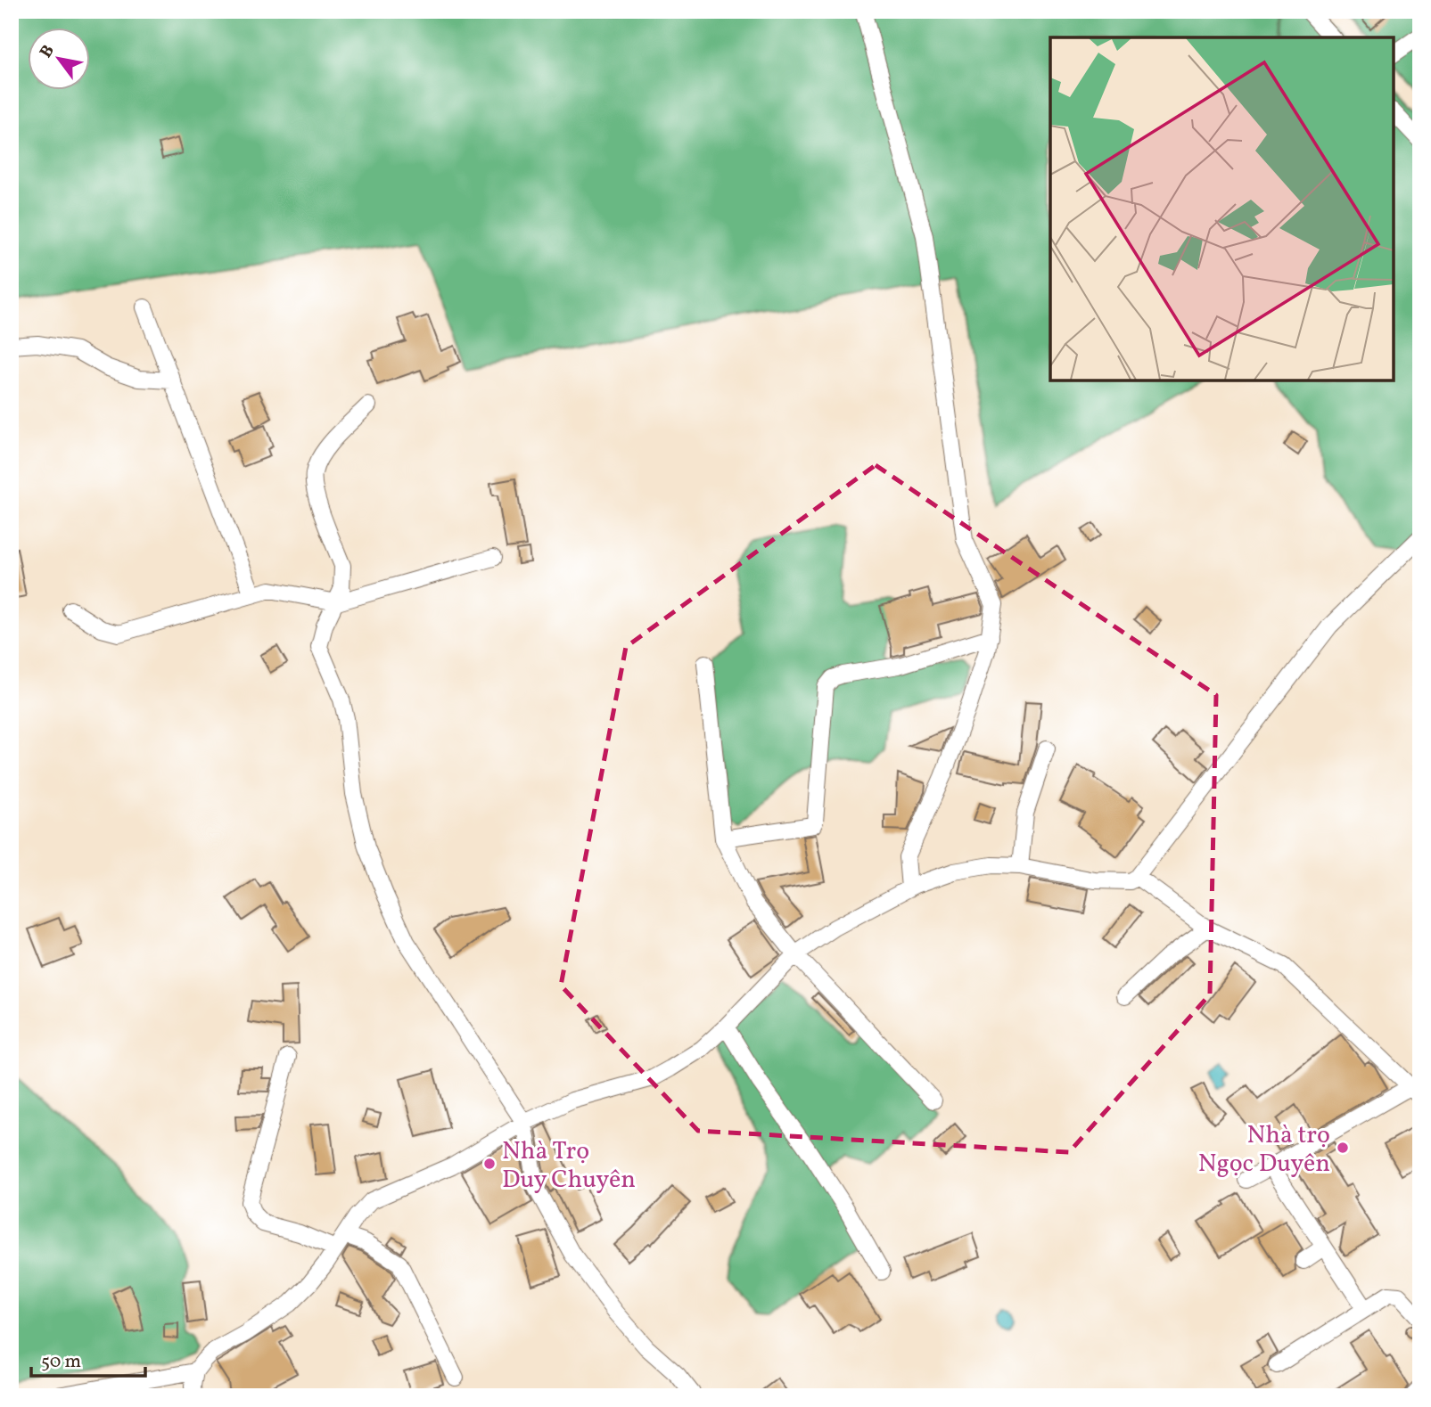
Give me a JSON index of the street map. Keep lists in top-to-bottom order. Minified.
{"places":["Nhà trọ Ngọc Duyên","Nhà Trọ Duy Chuyên"],"scale_bar":"50 m","north":"top left"}
